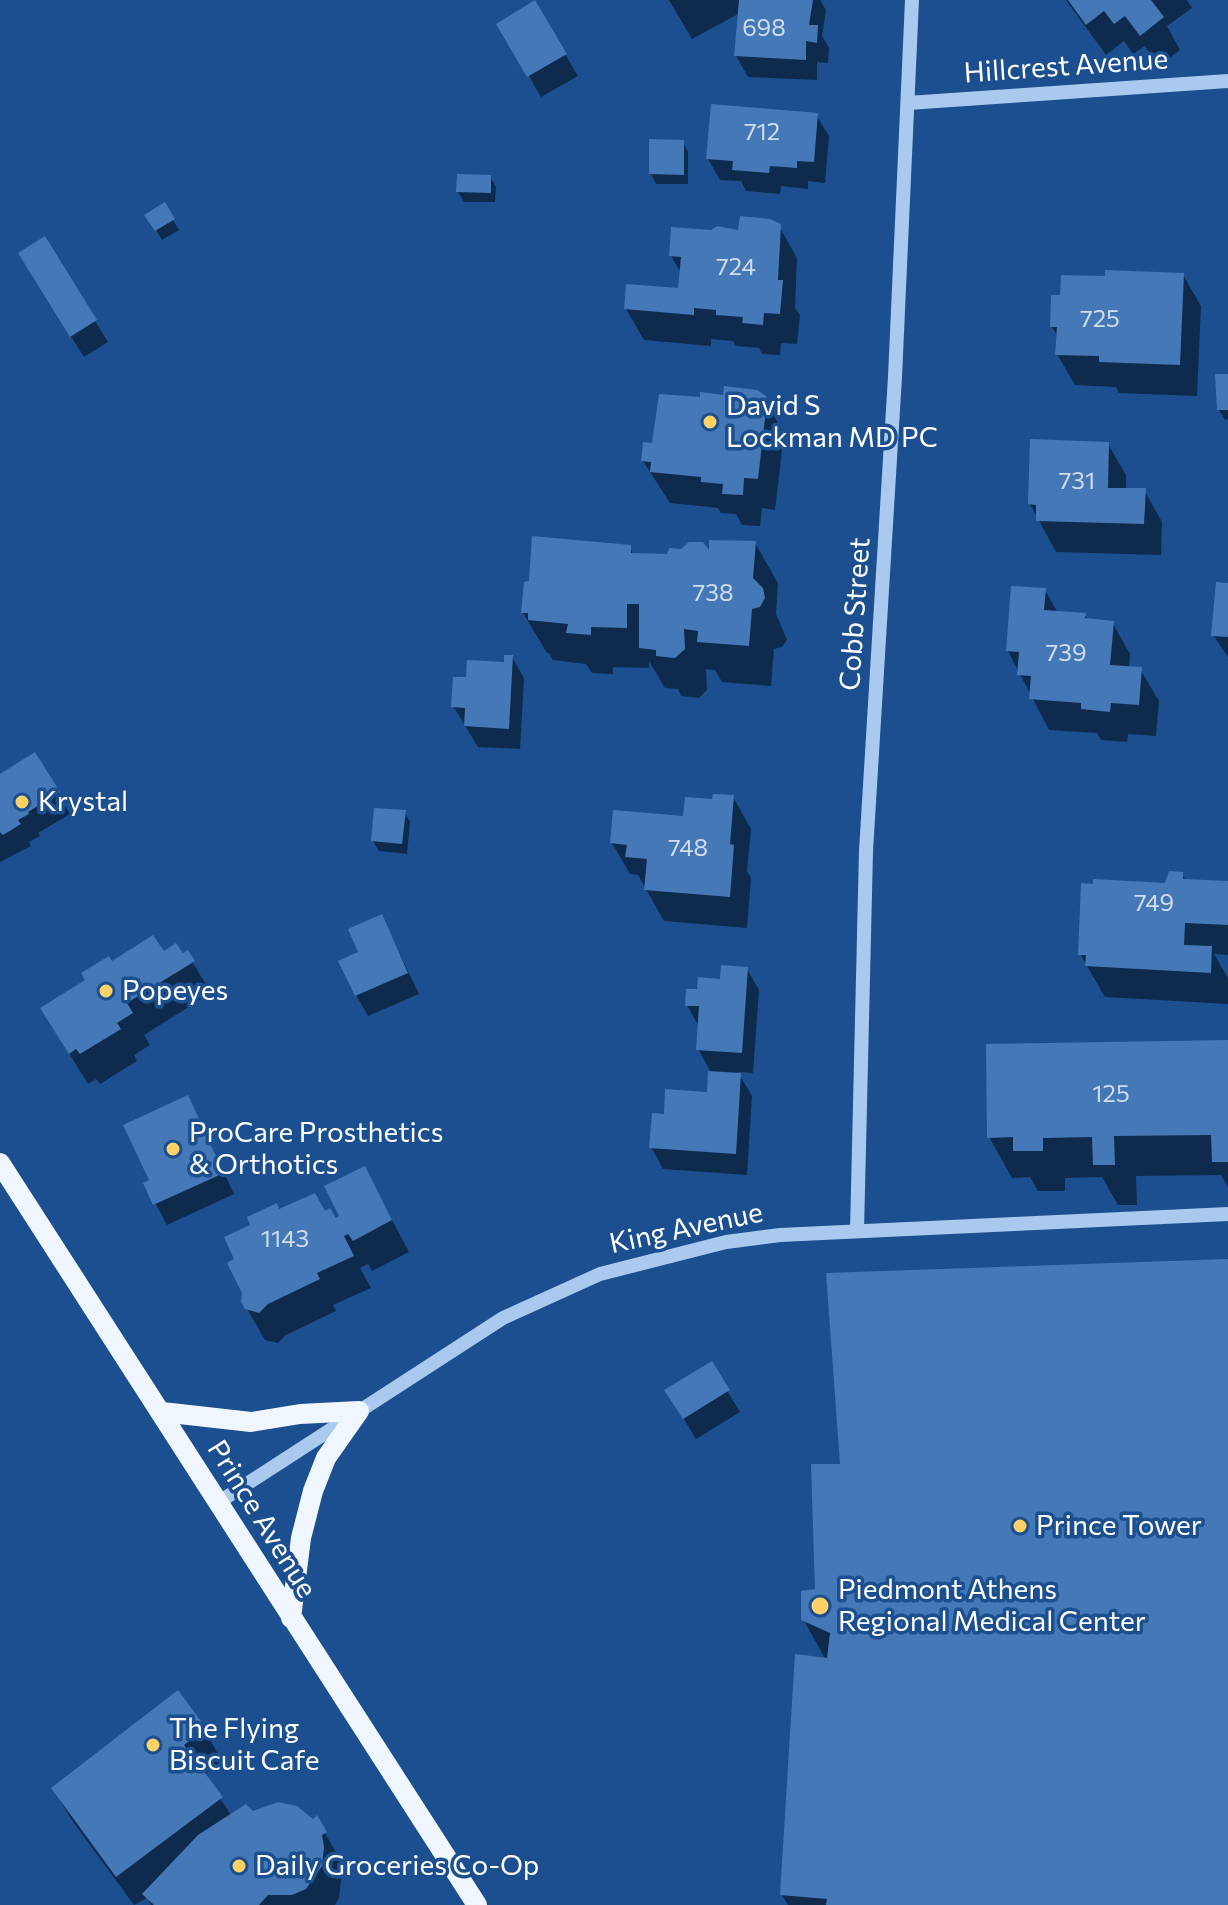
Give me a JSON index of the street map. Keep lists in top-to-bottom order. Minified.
{"streets":{"main road":["Prince Avenue"],"street":["Hillcrest Avenue","Cobb Street","King Avenue"]},"crossings":[["Hillcrest Avenue","Cobb Street"],["Cobb Street","King Avenue"],["King Avenue","Prince Avenue"]],"places":["David S Lockman MD PC","Krystal","Popeyes","ProCare Prosthetics & Orthotics","Prince Tower","Piedmont Athens Regional Medical Center","The Flying Biscuit Cafe","Daily Groceries Co-Op"],"house_numbers":["698","712","724","725","731","738","739","748","749","125","1143"]}
